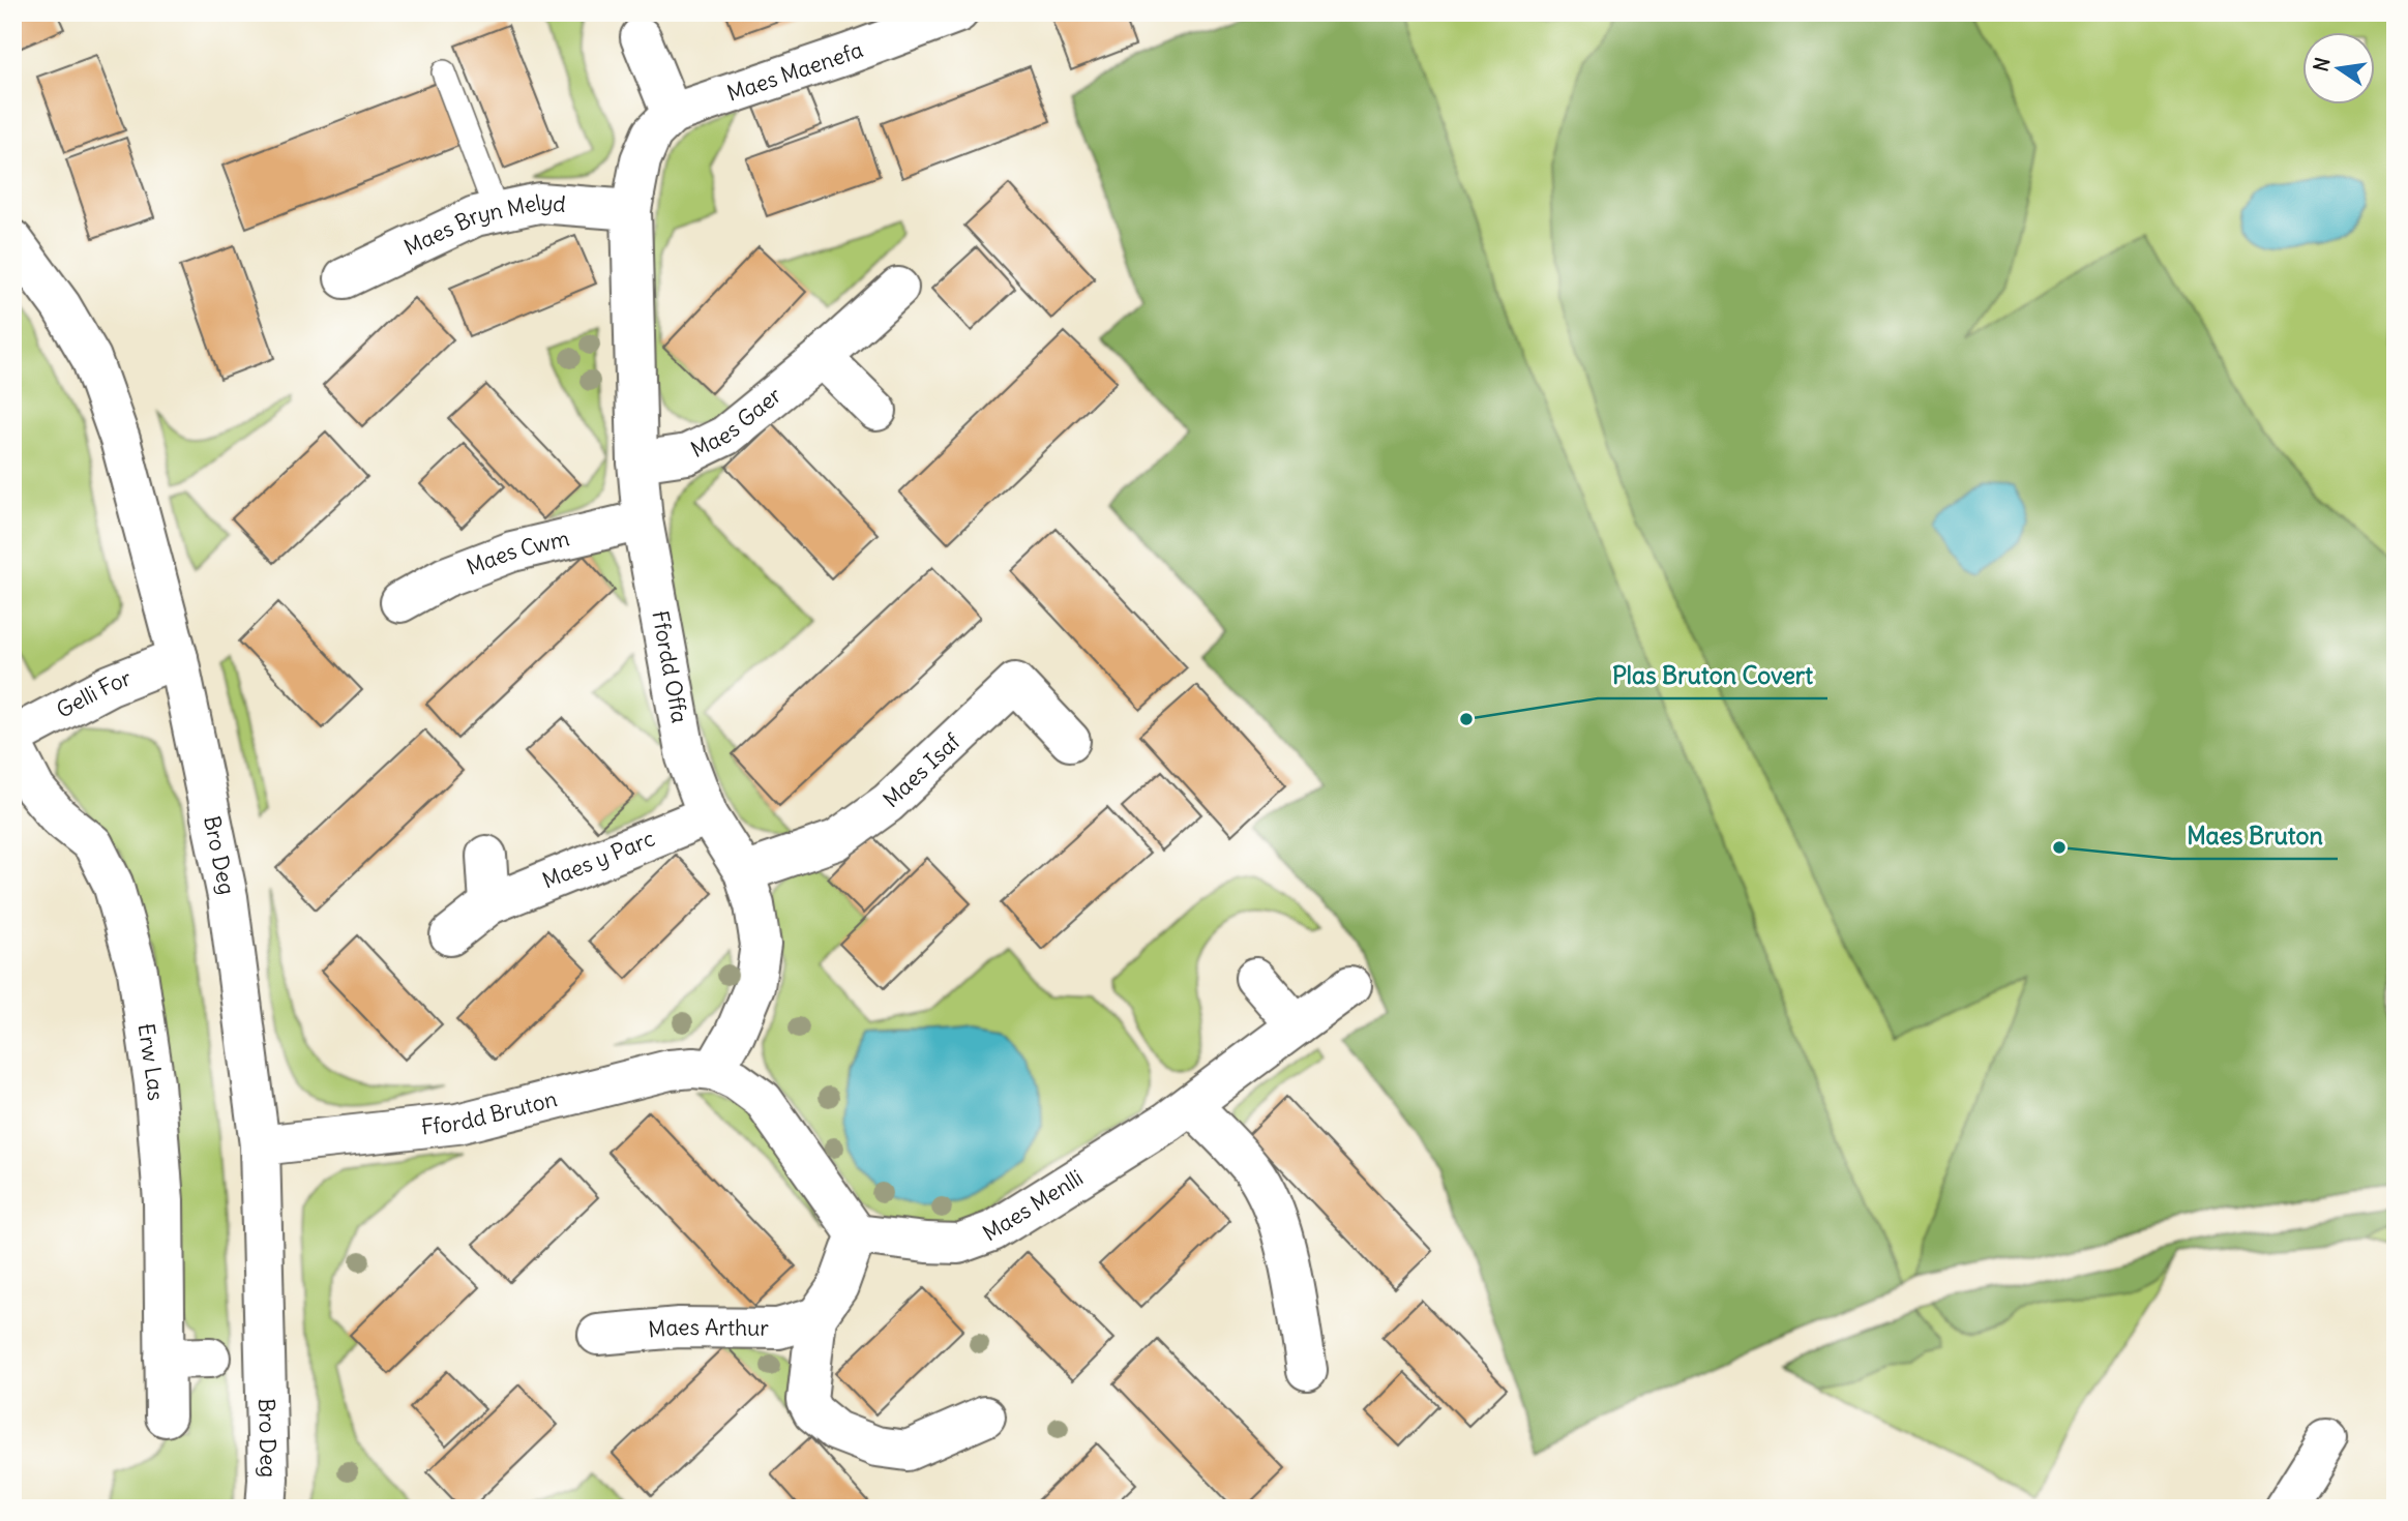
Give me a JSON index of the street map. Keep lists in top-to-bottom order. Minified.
{"streets":{"street":["Maes Maenefa","Maes Bryn Melyd","Maes Gaer","Maes Cwm","Ffordd Offa","Gelli For","Maes Isaf","Bro Deg","Maes y Parc","Erw Las","Ffordd Bruton","Maes Menlli","Maes Arthur"]},"crossings":[["Maes Maenefa","Ffordd Offa"],["Maes Bryn Melyd","Ffordd Offa"],["Maes Gaer","Ffordd Offa"],["Maes Cwm","Ffordd Offa"],["Ffordd Offa","Maes Isaf"],["Ffordd Offa","Maes y Parc"],["Ffordd Offa","Ffordd Bruton"],["Gelli For","Bro Deg"],["Bro Deg","Ffordd Bruton"]],"places":["Plas Bruton Covert","Maes Bruton"],"north":"left"}
